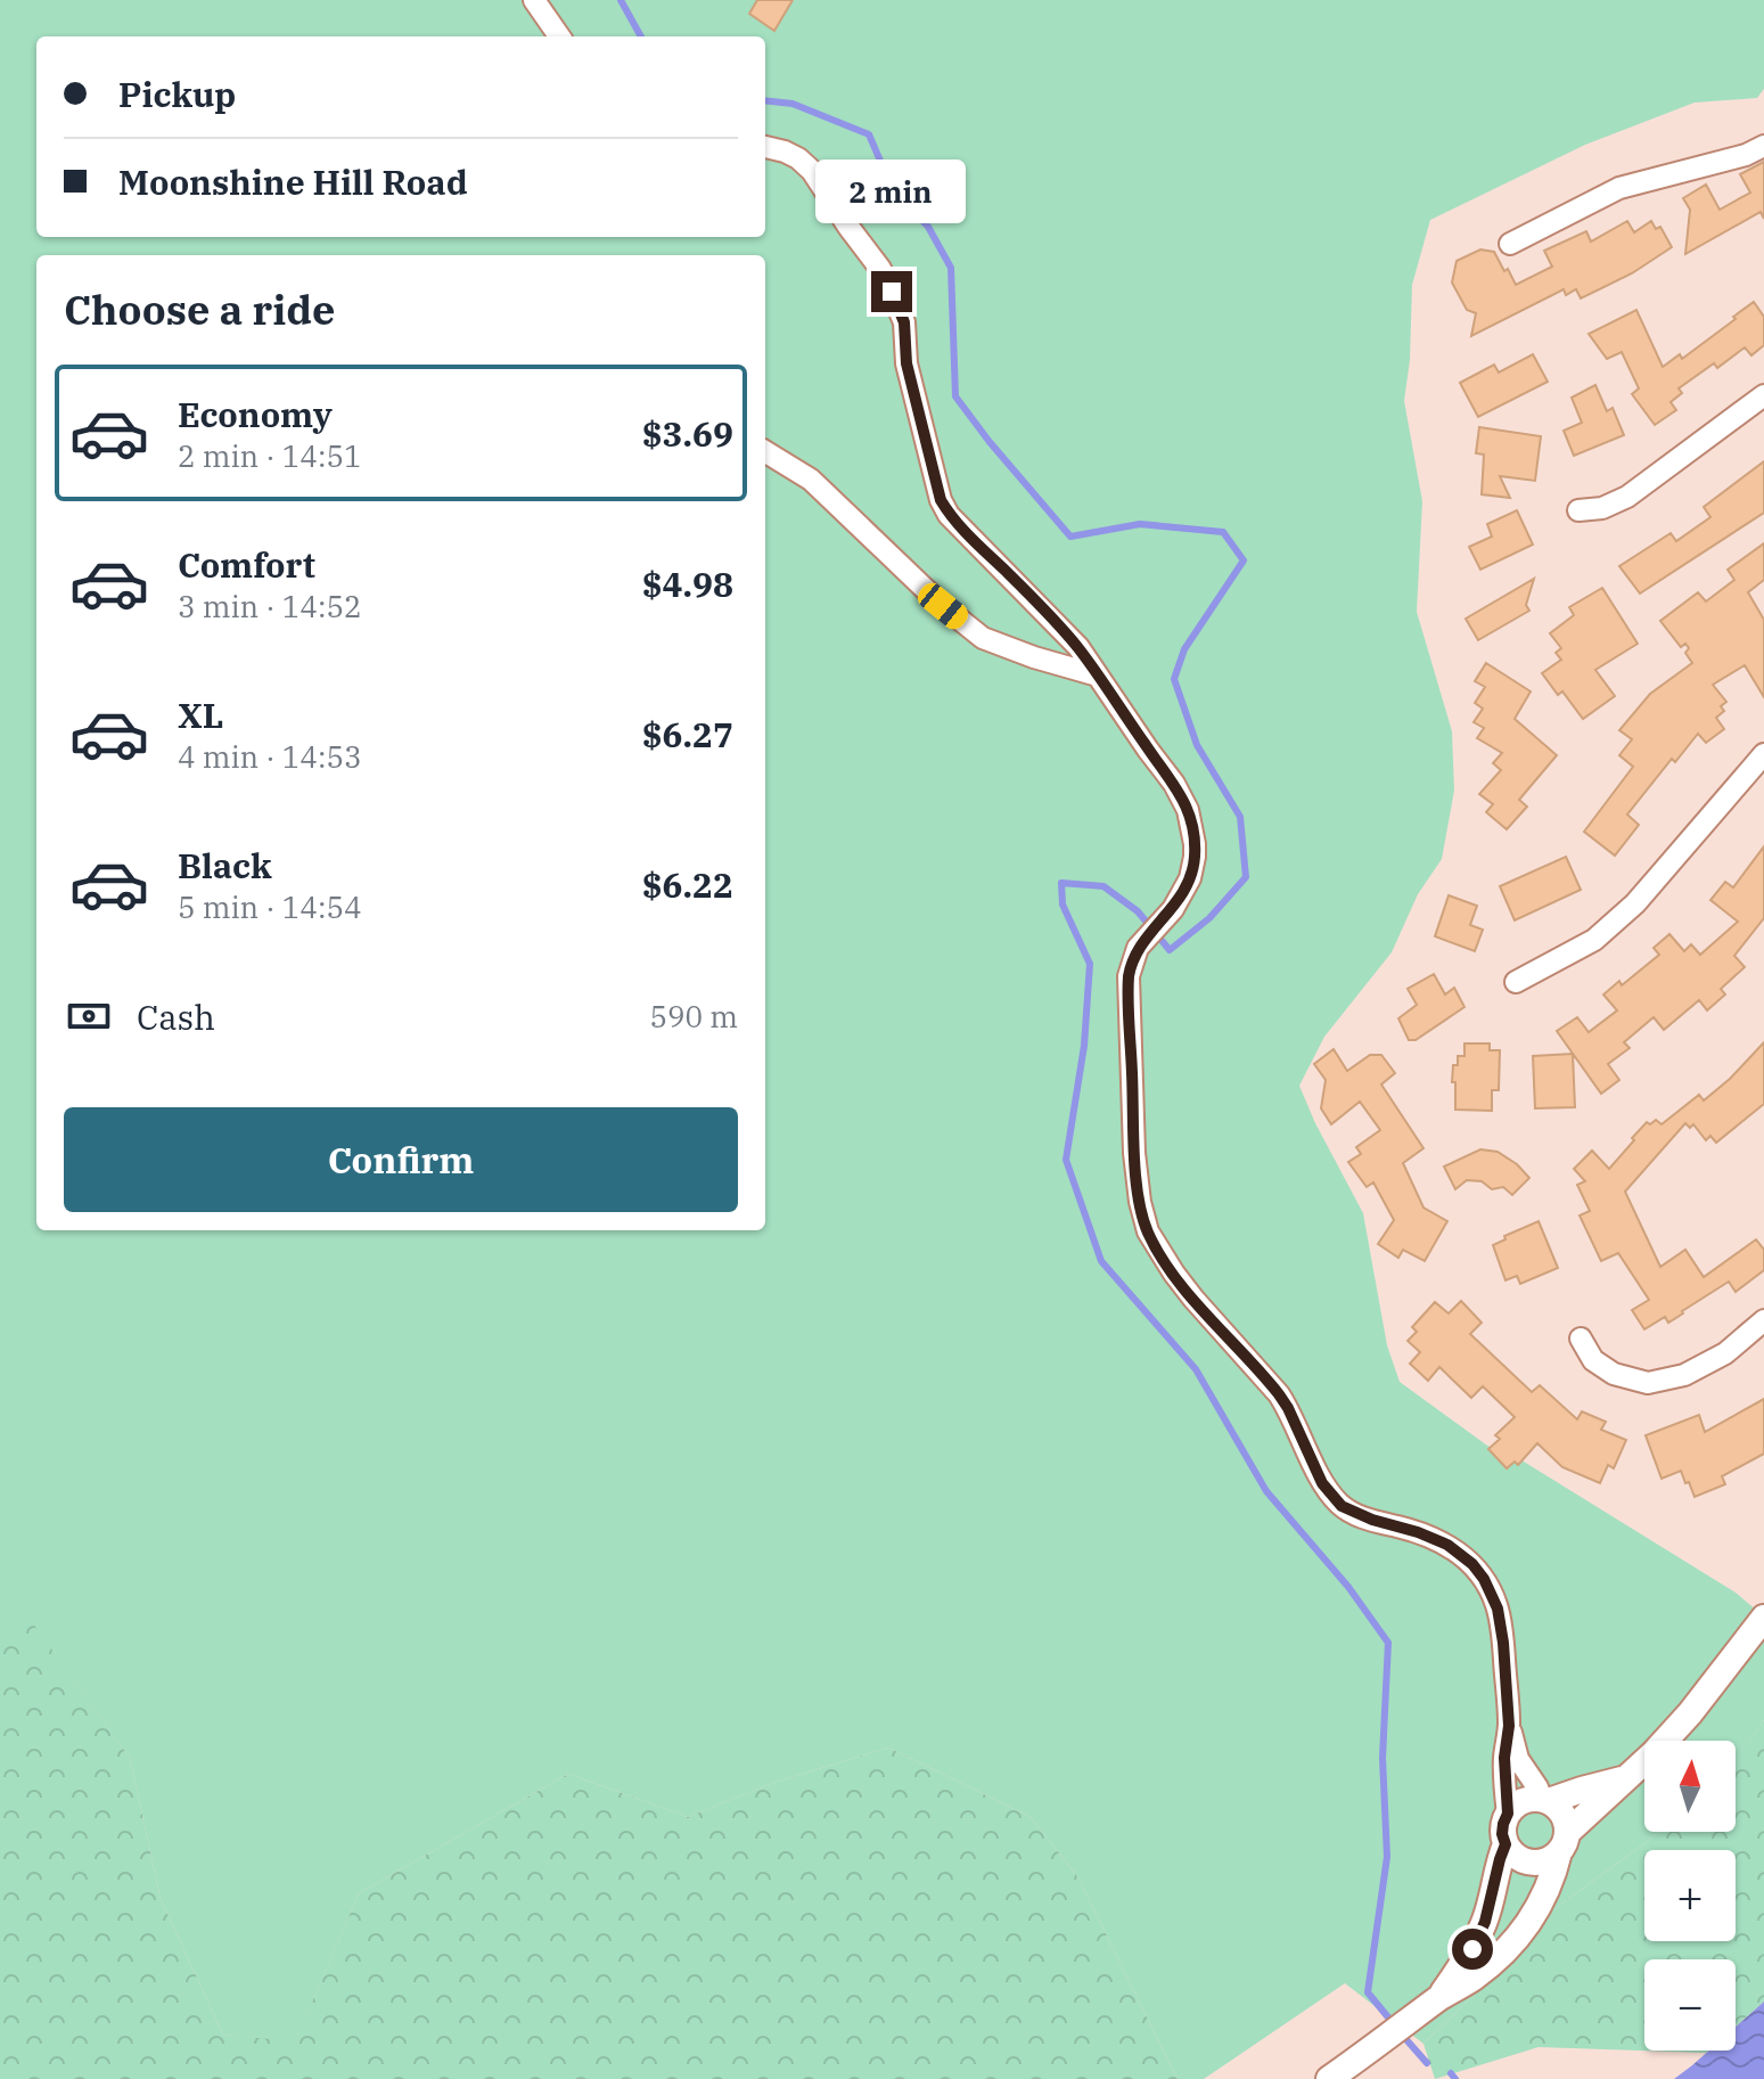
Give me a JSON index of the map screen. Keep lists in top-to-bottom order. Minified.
{"north":"top","page":{"banner":["Pickup","Moonshine Hill Road"],"bubble":"2 min","heading":"Choose a ride","list":[{"name":"Economy","note":"2 min · 14:51","value":"$3.69"},{"name":"Comfort","note":"3 min · 14:52","value":"$4.98"},{"name":"XL","note":"4 min · 14:53","value":"$6.27"},{"name":"Black","note":"5 min · 14:54","value":"$6.22"}],"pay":["Cash","590 m"],"buttons":"Confirm","map_buttons":["+","−"]}}
